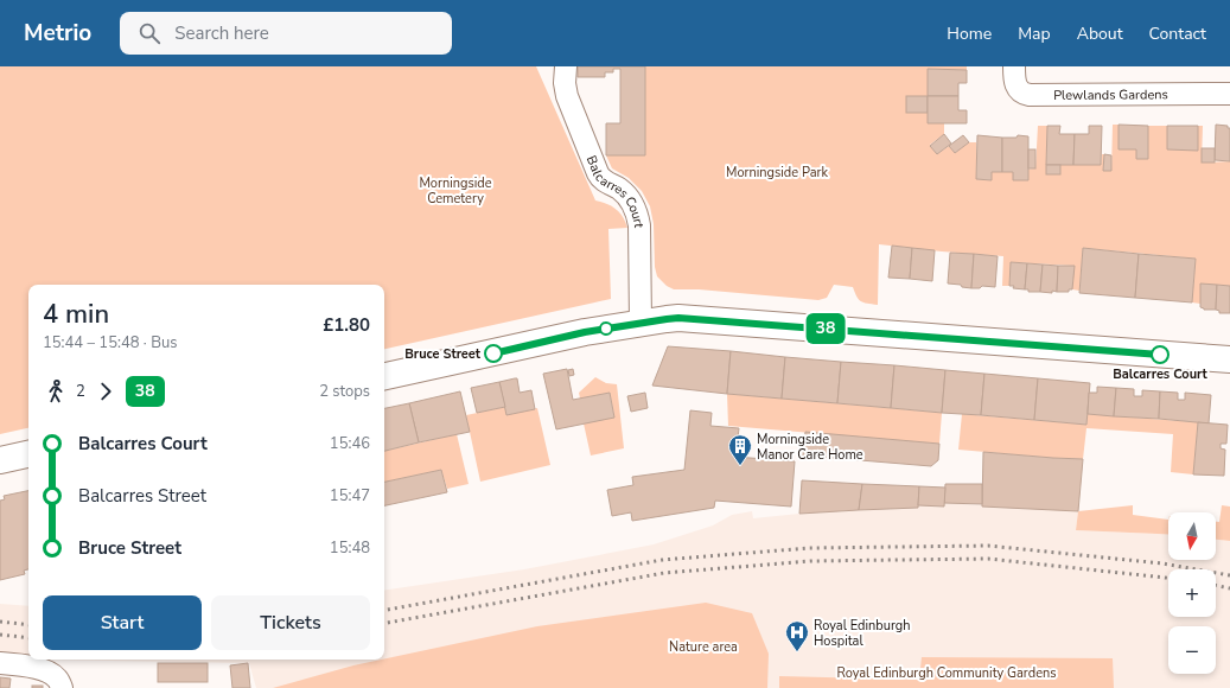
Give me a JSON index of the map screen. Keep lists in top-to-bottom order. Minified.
{"streets":{"street":["Plewlands Gardens","Balcarres Court"]},"parks":["Morningside Park","Morningside Cemetery","Nature area","Royal Edinburgh Community Gardens"],"places":{"other":["Bruce Street","Balcarres Court"],"building":["Morningside Manor Care Home"],"hospital":["Royal Edinburgh Hospital"]},"lines":["bus line 38"],"north":"bottom","page":{"header":"Metrio","search":"Search here","nav":["Home","Map","About","Contact"],"on_map":"38","heading":["4 min","15:44 – 15:48 · Bus","£1.80"],"legs":["2","38","2 stops"],"list":[{"name":"Balcarres Court","value":"15:46"},{"name":"Balcarres Street","value":"15:47"},{"name":"Bruce Street","value":"15:48"}],"map_buttons":["+","−"],"buttons":["Start","Tickets"]}}
